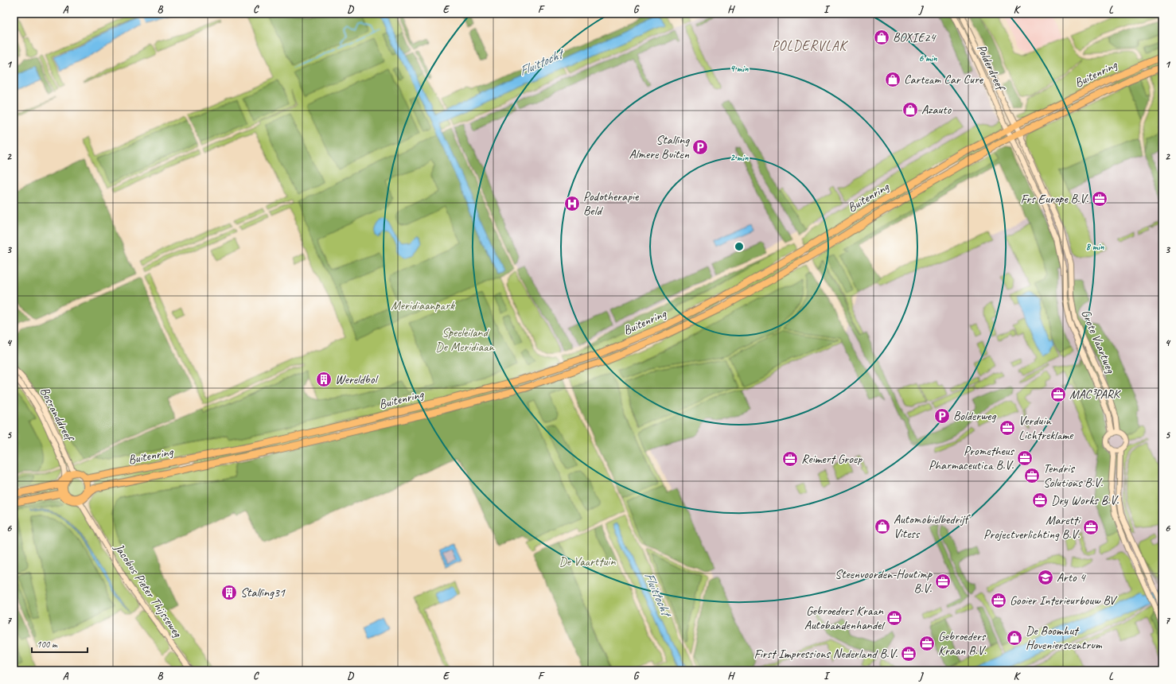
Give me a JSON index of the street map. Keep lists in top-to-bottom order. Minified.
{"streets":{"highway":["Buitenring"],"main road":["Polderdreef","Grote Vaartweg","Bosranddreef","Jacobus Pieter Thijsseweg"]},"crossings":[["Polderdreef","Buitenring"],["Polderdreef","Grote Vaartweg"],["Buitenring","Grote Vaartweg"],["Buitenring","Bosranddreef"],["Buitenring","Jacobus Pieter Thijsseweg"],["Bosranddreef","Jacobus Pieter Thijsseweg"]],"districts":["POLDERVLAK"],"water":["Fluittocht"],"parks":["Meridiaanpark","Speeleiland De Meridiaan","De Vaarttuin"],"places":{"shop":["BOXIE24","Carteam Car Cure","Azauto","Automobielbedrijf Vitess","De Boomhut Hovenierscentrum"],"parking":["Stalling Almere Buiten","Bolderweg"],"office":["Frs Europe B.V.","MAC³PARK","Verduin Lichtreklame","Prometheus Pharmaceutica B.V.","Reimert Groep","Tendris Solutions B.V.","Dry Works B.V.","Maretti Projectverlichting B.V.","Steenvoorden-Houtimp B.V.","Gooier Interieurbouw BV","Gebroeders Kraan Autobandenhandel","Gebroeders Kraan B.V.","First Impressions Nederland B.V."],"hospital":["Podotherapie Beld"],"building":["Wereldbol","Stalling31"],"school or university":["Arto 4"]},"scale_bar":"100 m","grid":{"columns":["A","B","C","D","E","F","G","H","I","J","K","L"],"rows":["1","2","3","4","5","6","7"]},"rings":["6 min","4 min","2 min","8 min"]}
